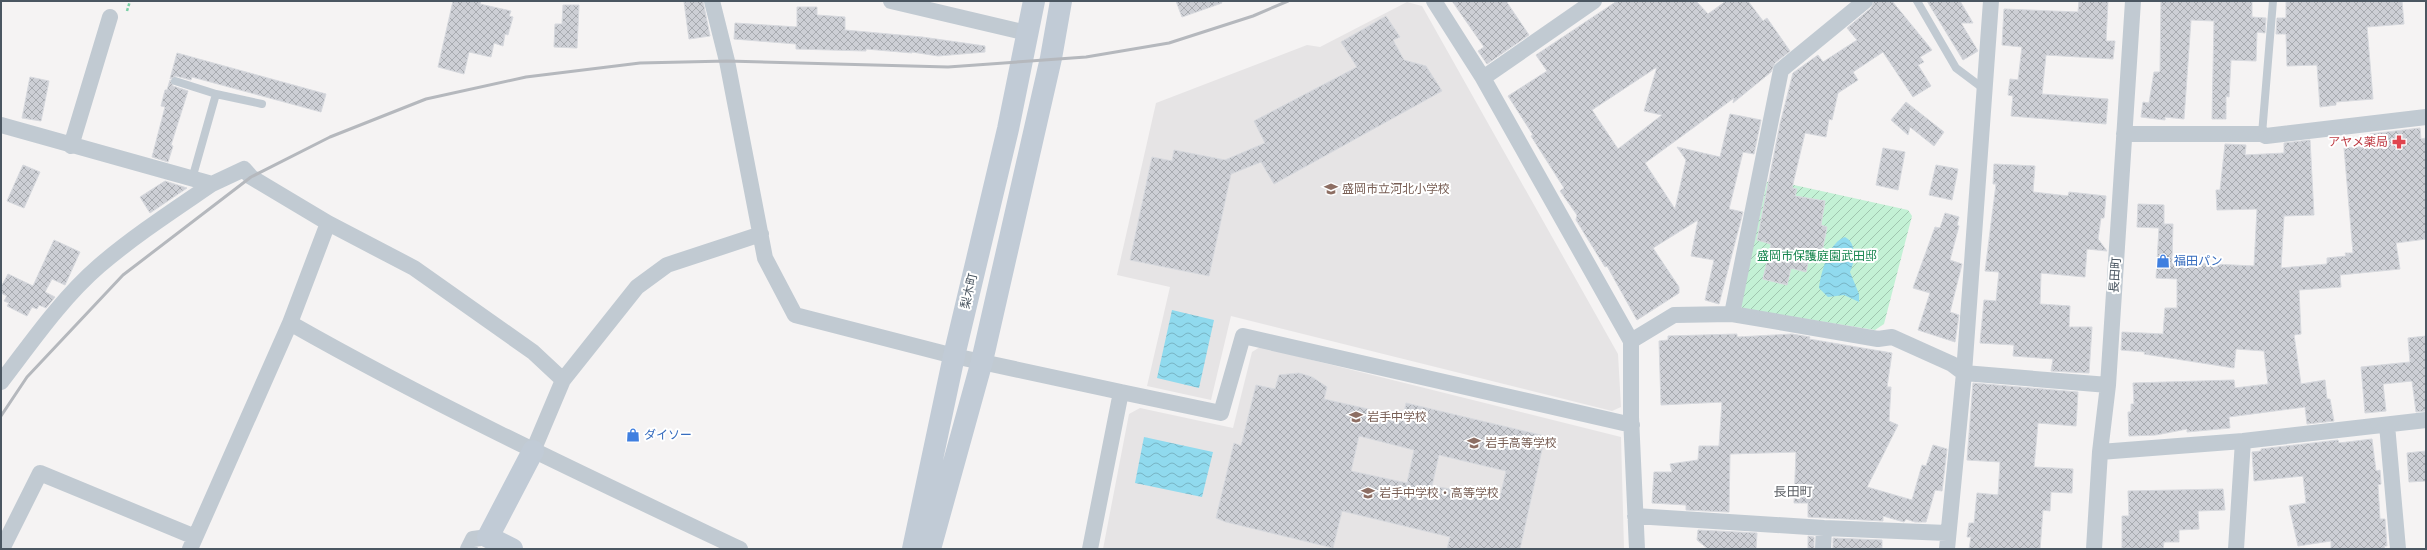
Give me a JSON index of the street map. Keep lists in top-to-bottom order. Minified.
{"streets":{"street":["長田町","梨木町"]},"districts":["長田町"],"parks":["盛岡市保護庭園武田邸"],"places":{"pharmacy":["アヤメ薬局"],"school or university":["盛岡市立河北小学校","岩手中学校","岩手高等学校","岩手中学校・高等学校"],"shop":["福田パン","ダイソー"]}}
